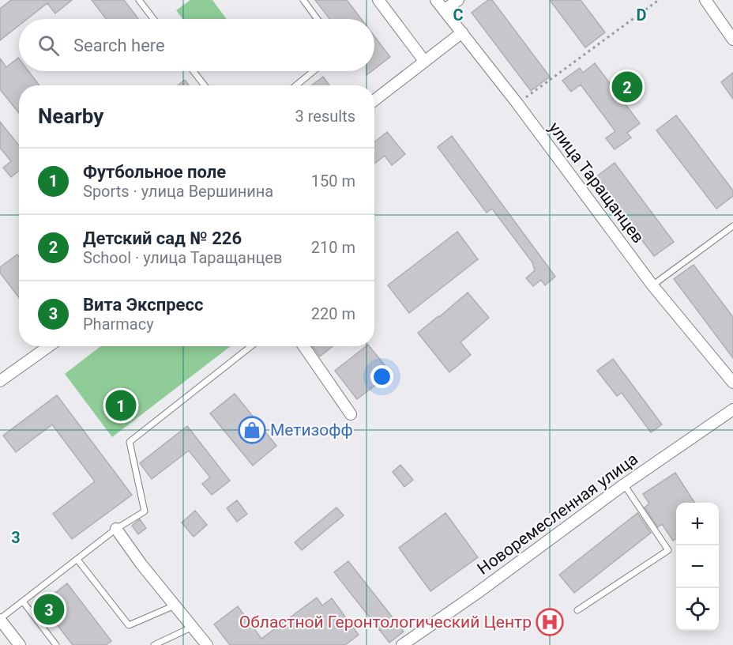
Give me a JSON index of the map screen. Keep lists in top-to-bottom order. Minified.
{"streets":{"street":["улица Таращанцев","Новоремесленная улица"]},"places":{"shop":["Метизофф"],"hospital":["Областной Геронтологический Центр"]},"page":{"search":"Search here","pins":["2","1","3"],"heading":["Nearby","3 results"],"list":[{"mark":"1","name":"Футбольное поле","note":"Sports · улица Вершинина","value":"150 m"},{"mark":"2","name":"Детский сад № 226","note":"School · улица Таращанцев","value":"210 m"},{"mark":"3","name":"Вита Экспресс","note":"Pharmacy","value":"220 m"}],"map_buttons":["+","−"]},"grid":{"columns":["C","D"],"rows":["3"]}}
